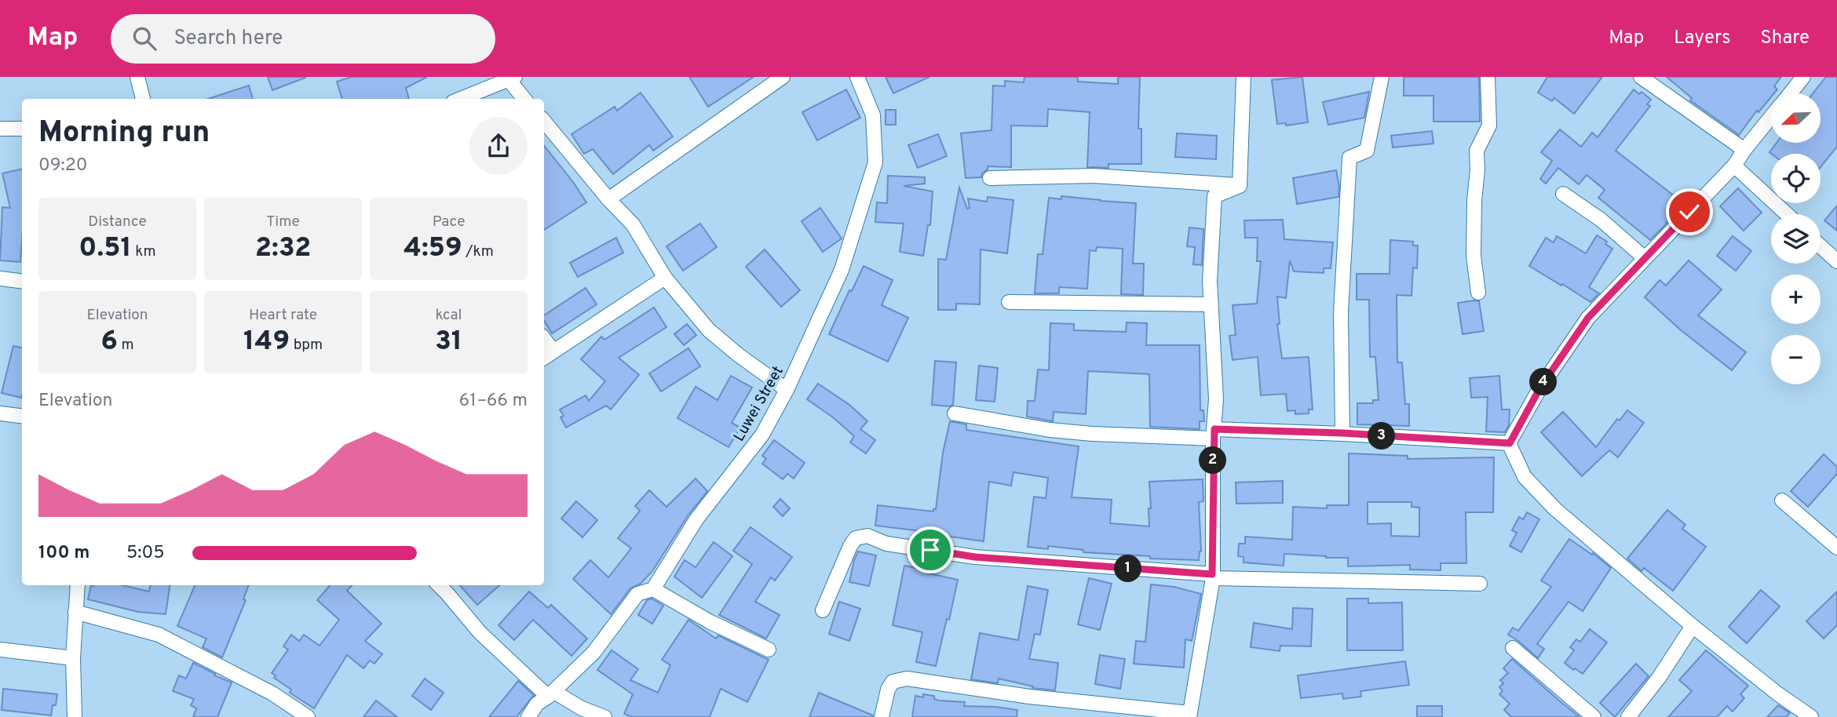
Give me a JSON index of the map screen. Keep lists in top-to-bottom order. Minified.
{"streets":{"street":["Luwei Street"]},"north":"bottom left","page":{"header":"Map","search":"Search here","nav":["Map","Layers","Share"],"map_buttons":["+","−"],"heading":["Morning run","09:20"],"stats":[["Distance","0.51 km"],["Time","2:32"],["Pace","4:59 /km"],["Elevation","6 m"],["Heart rate","149 bpm"],["kcal","31"]],"pins":["4","3","2","1"],"chart":["Elevation","61–66 m"],"list":[{"name":"100 m","note":"5:05"}]}}
